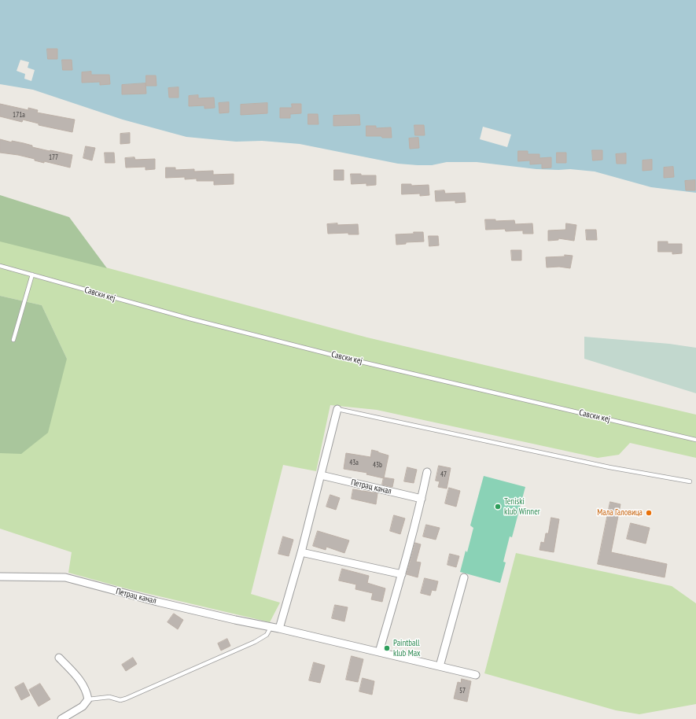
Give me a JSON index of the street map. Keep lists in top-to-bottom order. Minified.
{"streets":{"street":["Петрац канал"],"lane":["Савски кеј"]},"places":["Teniski klub Winner","Мала Галовица","Paintball klub Max"],"house_numbers":["171a","177","43a","43b","47","57"]}
